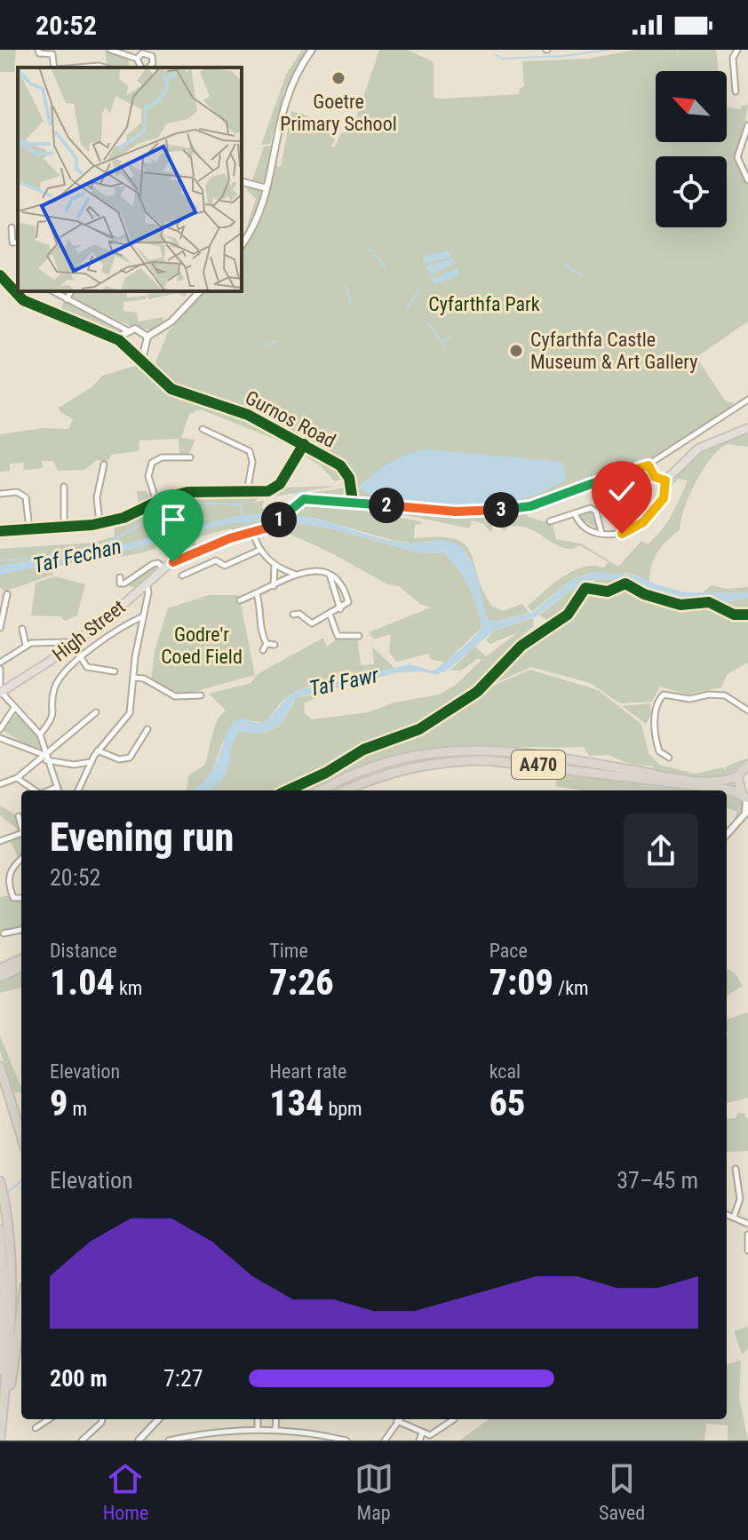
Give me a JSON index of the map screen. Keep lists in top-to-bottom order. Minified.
{"streets":{"highway":["A470"],"main road":["High Street"],"street":["Gurnos Road"]},"crossings":[["Gurnos Road","High Street"]],"water":["Taf Fechan","Taf Fawr"],"parks":["Cyfarthfa Park","Godre'r Coed Field"],"places":["Goetre Primary School","Cyfarthfa Castle Museum & Art Gallery"],"north":"top left","page":{"status":"20:52","pins":["2","3","1"],"heading":["Evening run","20:52"],"stats":[["Distance","1.04 km"],["Time","7:26"],["Pace","7:09 /km"],["Elevation","9 m"],["Heart rate","134 bpm"],["kcal","65"]],"chart":["Elevation","37–45 m"],"list":[{"name":"200 m","note":"7:27"}],"tabs":["Home","Map","Saved"]}}
